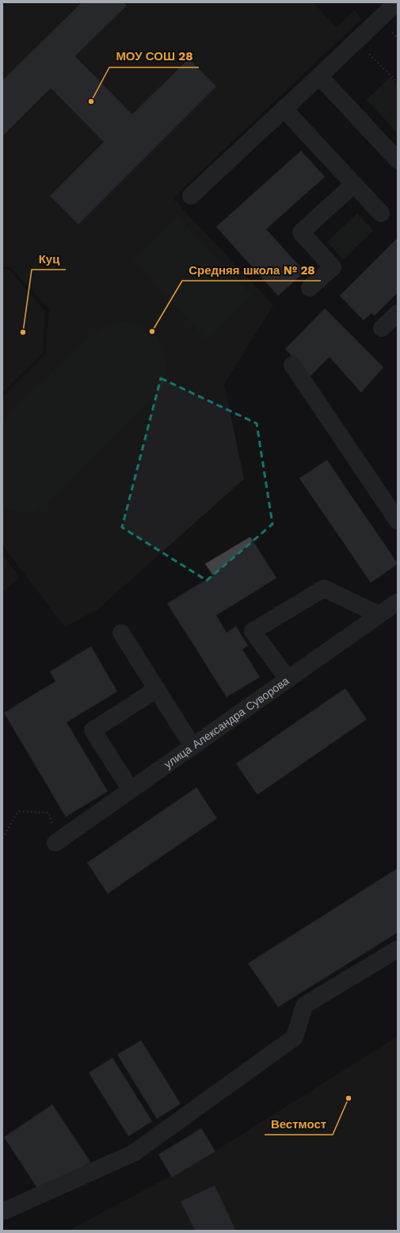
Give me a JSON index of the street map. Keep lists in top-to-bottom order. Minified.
{"streets":{"street":["улица Александра Суворова"]},"places":["МОУ СОШ 28","Средняя школа № 28","Куц","Вестмост"]}
